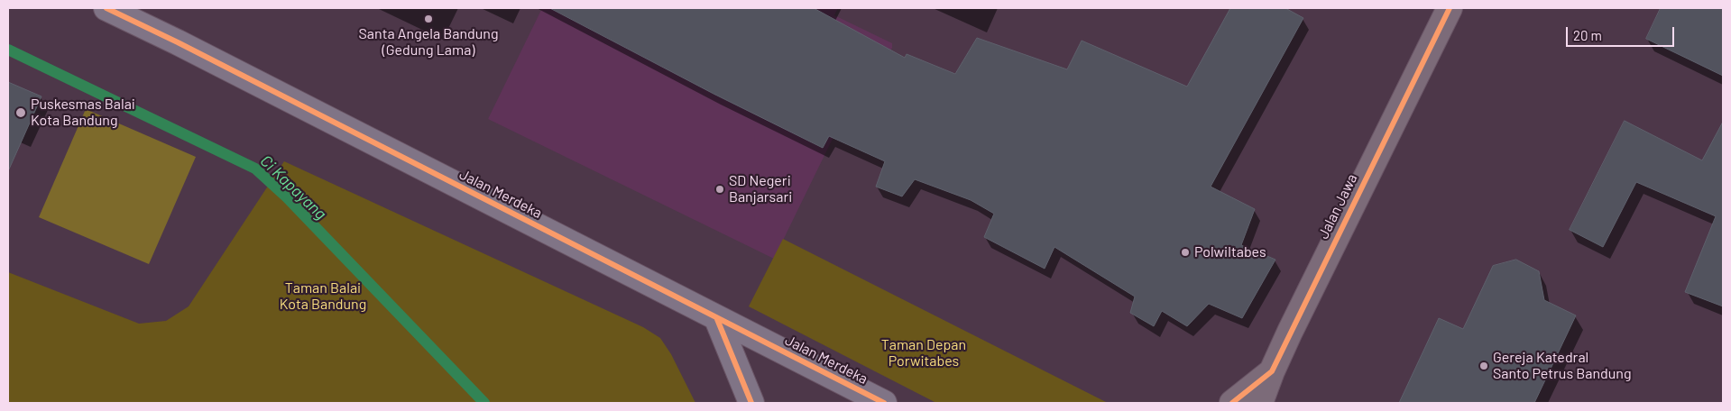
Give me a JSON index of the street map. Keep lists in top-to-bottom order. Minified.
{"streets":{"main road":["Jalan Merdeka"],"street":["Jalan Jawa"]},"water":["Ci Kapayang"],"parks":["Taman Balai Kota Bandung","Taman Depan Porwitabes"],"places":["Santa Angela Bandung (Gedung Lama)","Puskesmas Balai Kota Bandung","SD Negeri Banjarsari","Polwiltabes","Gereja Katedral Santo Petrus Bandung"],"scale_bar":"20 m"}
